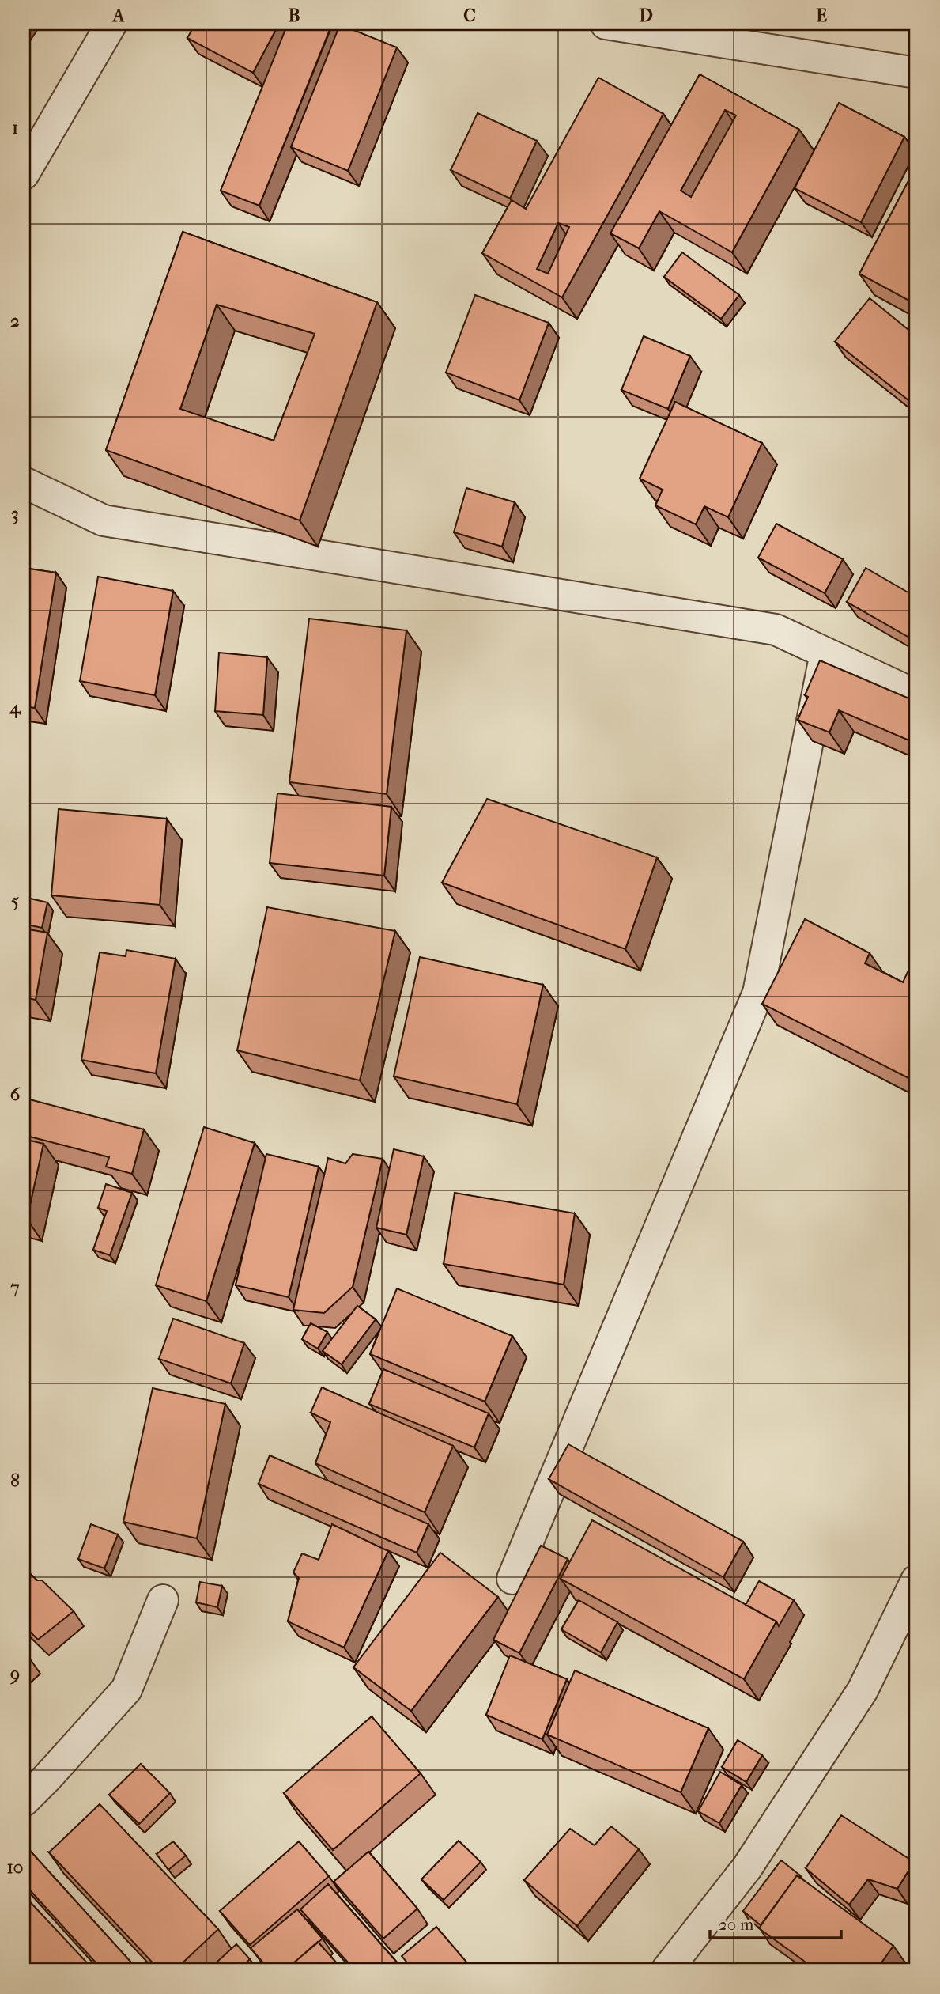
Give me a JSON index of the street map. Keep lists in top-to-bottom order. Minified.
{"scale_bar":"20 m","grid":{"columns":["A","B","C","D","E"],"rows":["1","2","3","4","5","6","7","8","9","10"]}}
